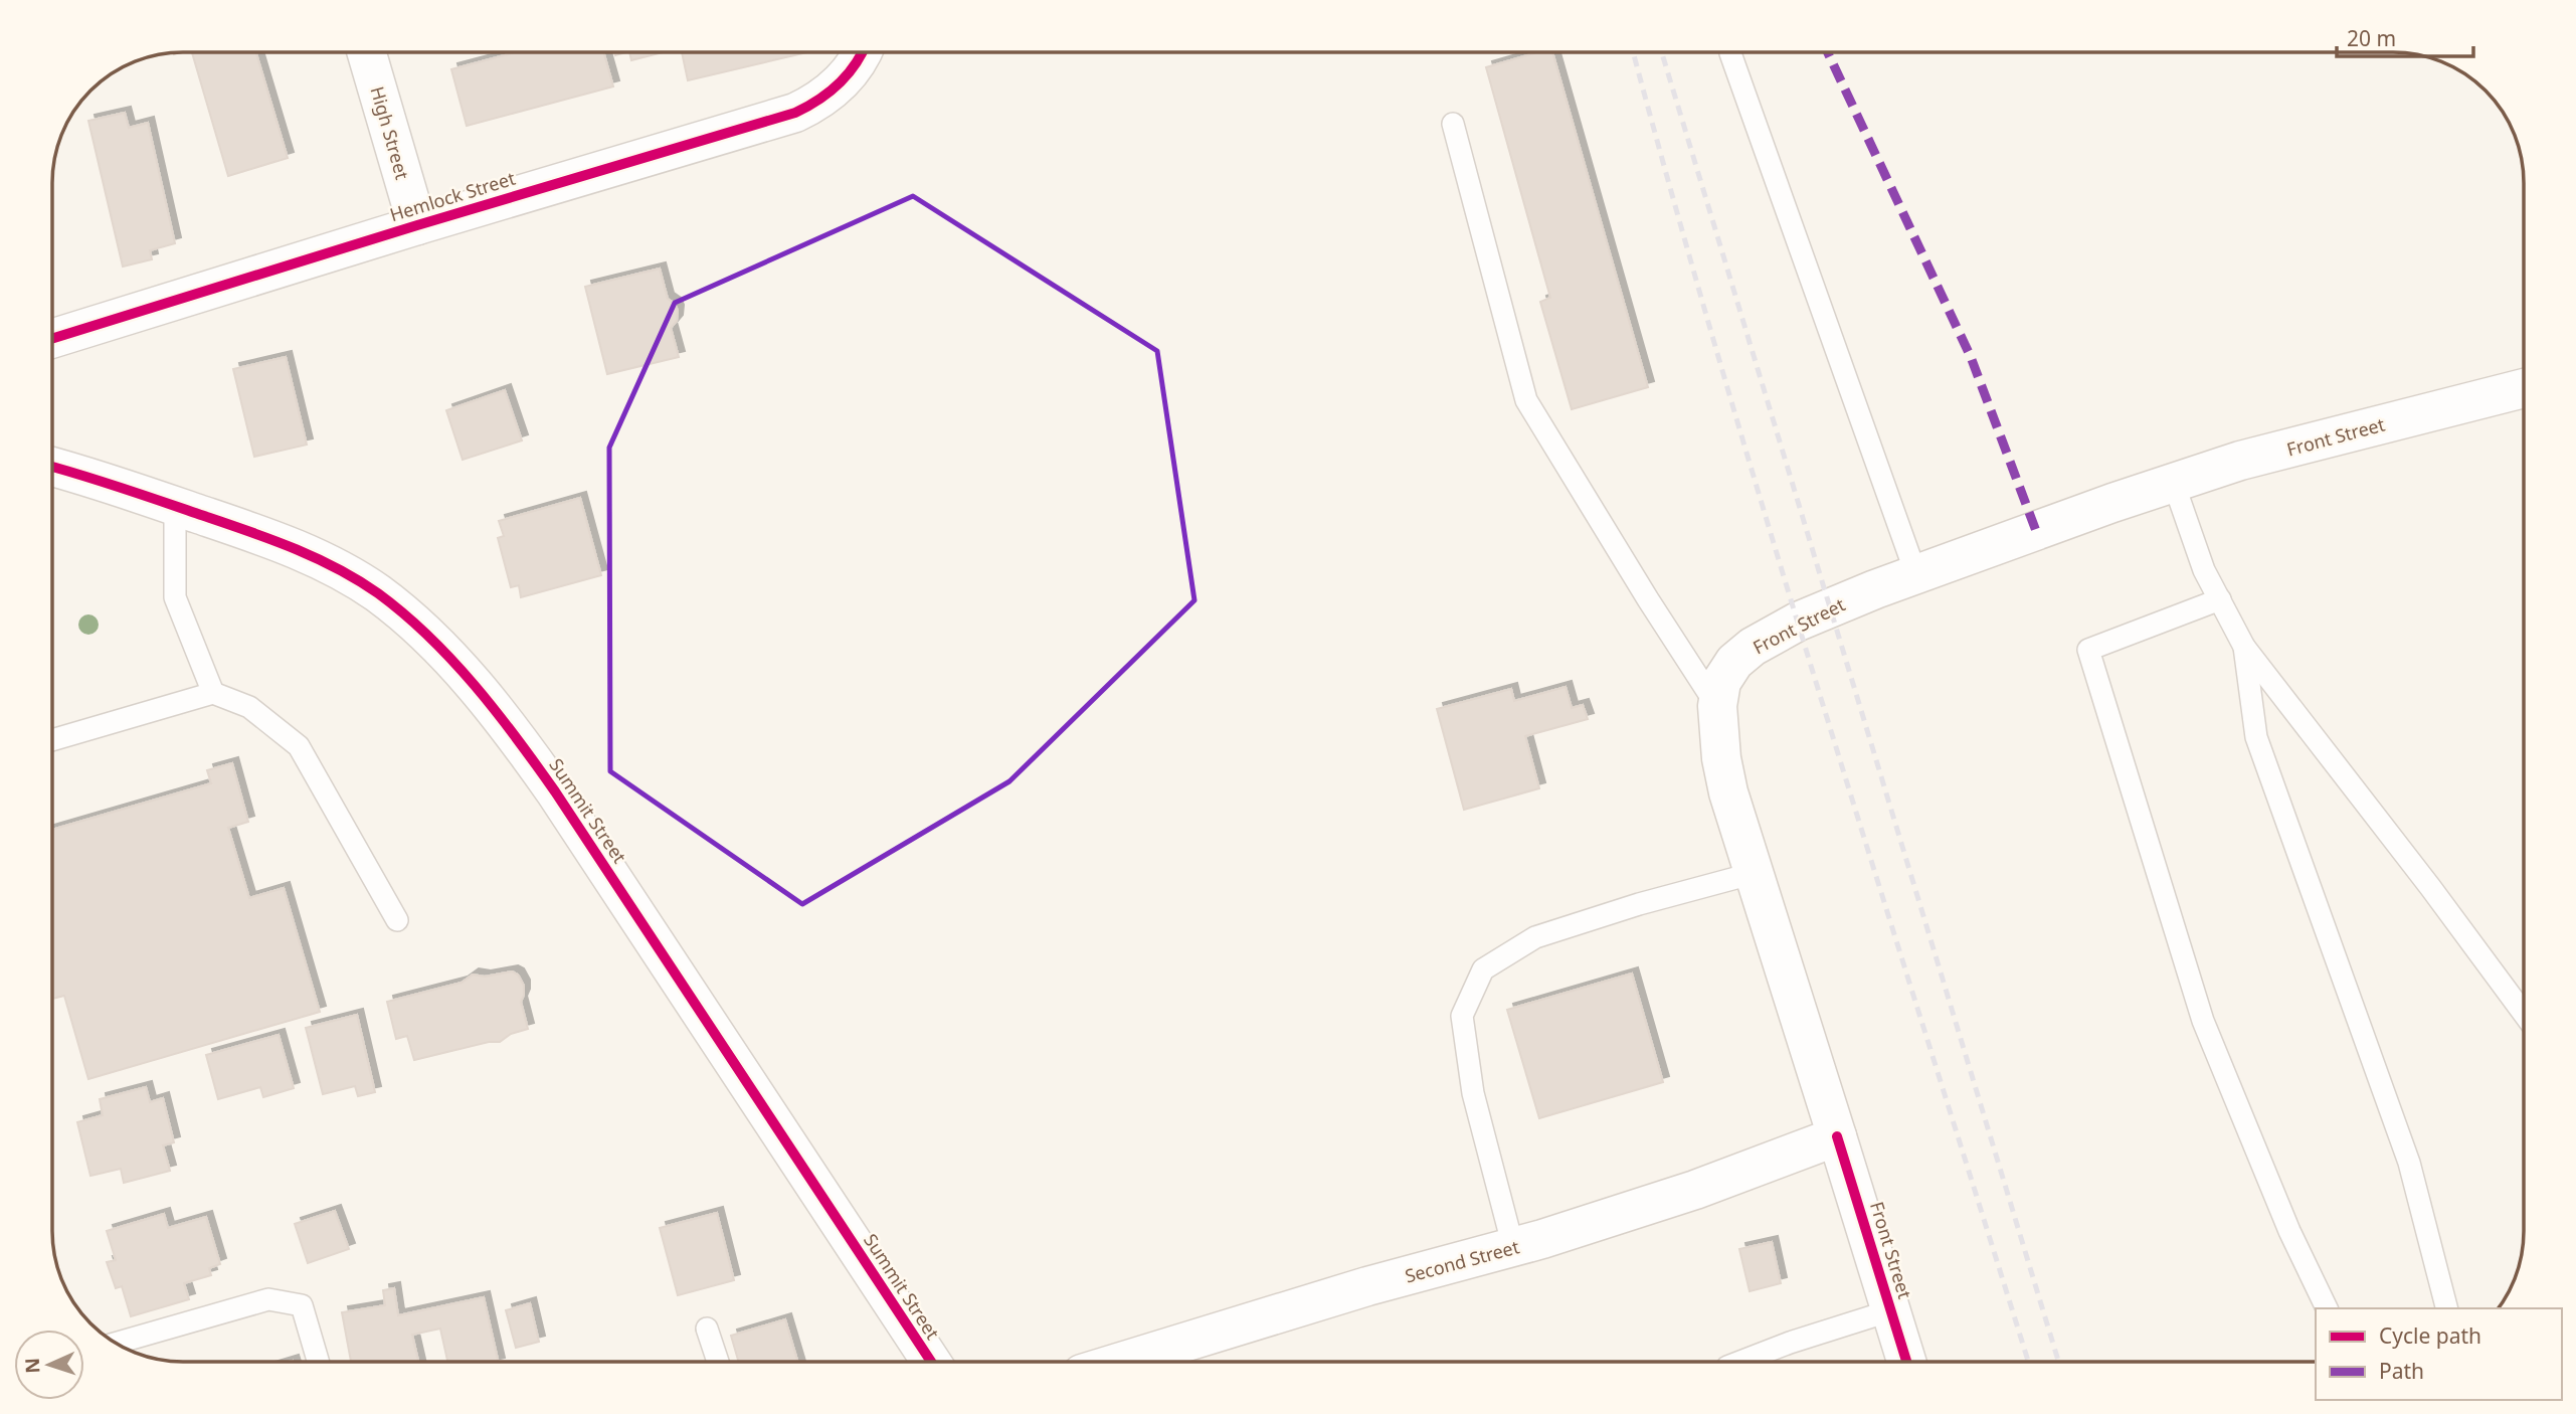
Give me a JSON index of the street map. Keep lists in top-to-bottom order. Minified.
{"streets":{"street":["High Street","Hemlock Street","Front Street","Summit Street","Second Street"]},"crossings":[["High Street","Hemlock Street"],["Front Street","Second Street"]],"legend":["Cycle path","Path"],"scale_bar":"20 m","north":"left"}
